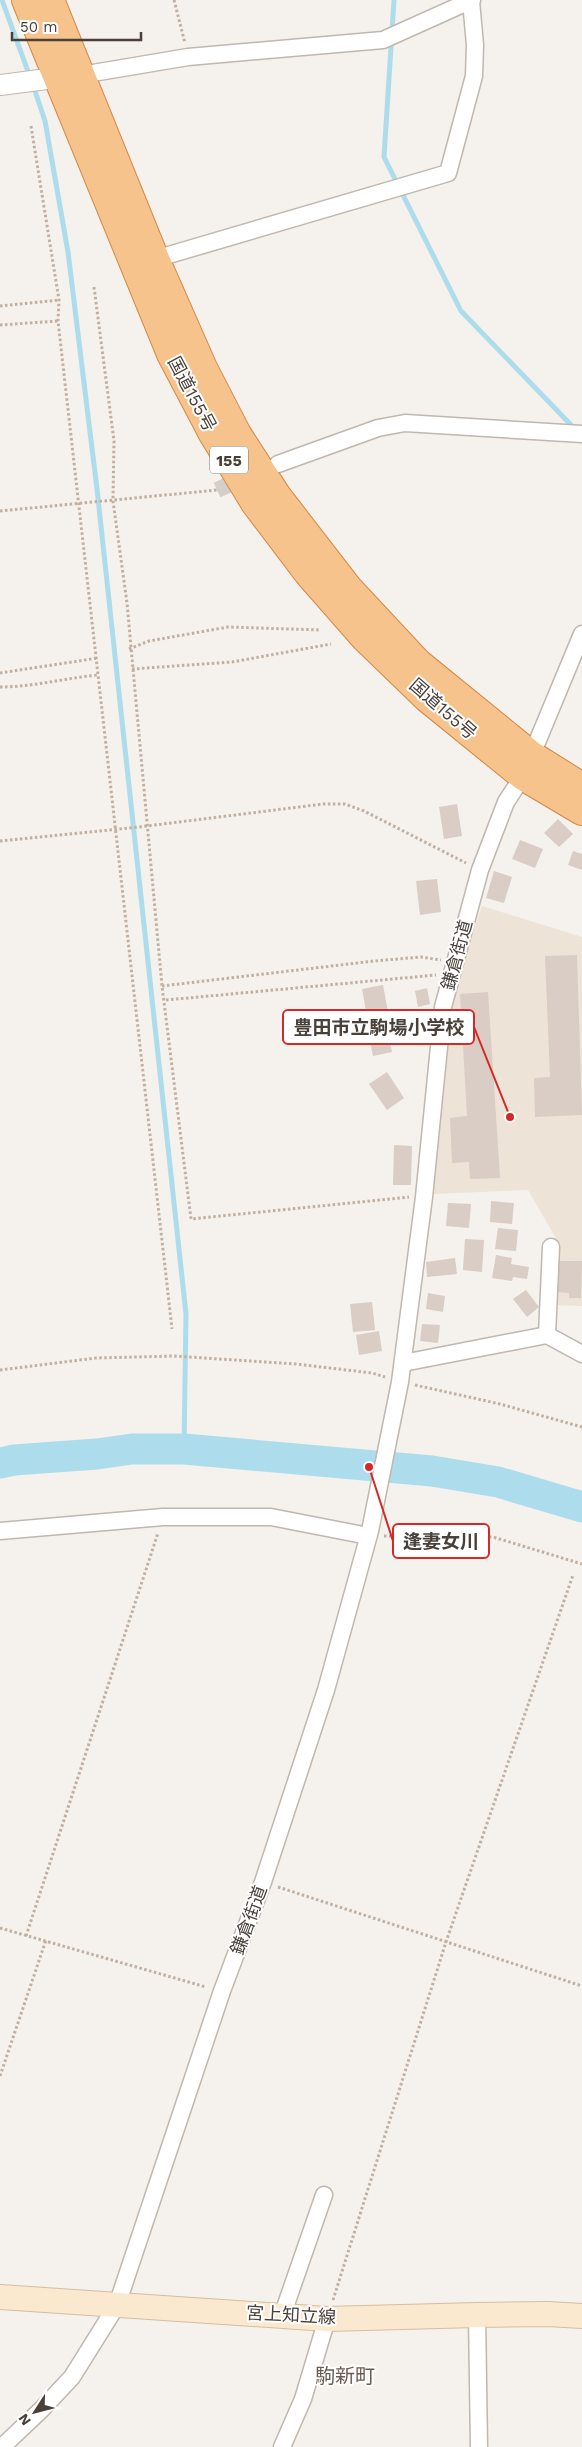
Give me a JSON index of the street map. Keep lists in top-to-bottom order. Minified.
{"streets":{"highway":["国道155号","155"],"main road":["宮上知立線"],"street":["鎌倉街道"]},"crossings":[["国道155号","鎌倉街道"],["鎌倉街道","宮上知立線"]],"districts":["駒新町"],"places":["豊田市立駒場小学校","逢妻女川"],"scale_bar":"50 m","north":"bottom left"}
